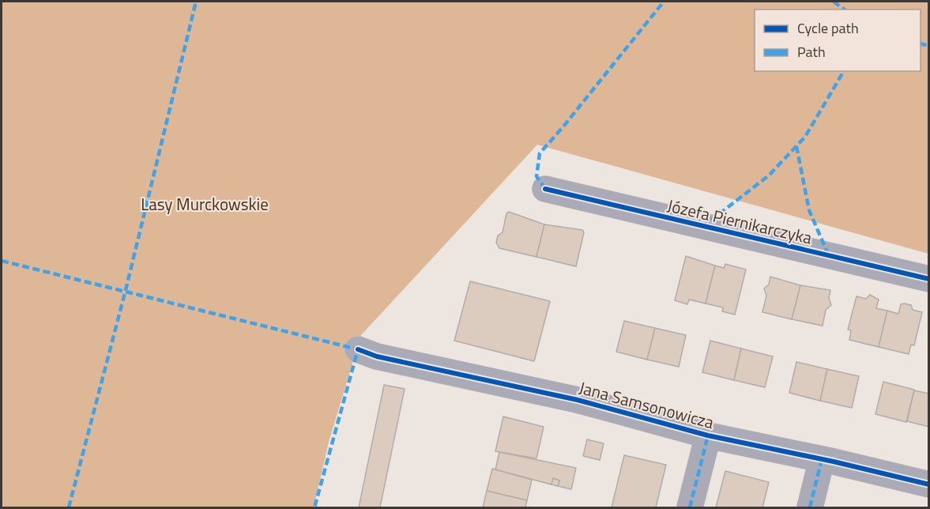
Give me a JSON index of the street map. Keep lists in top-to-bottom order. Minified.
{"streets":{"street":["Józefa Piernikarczyka","Jana Samsonowicza"]},"parks":["Lasy Murckowskie"],"legend":["Cycle path","Path"]}
